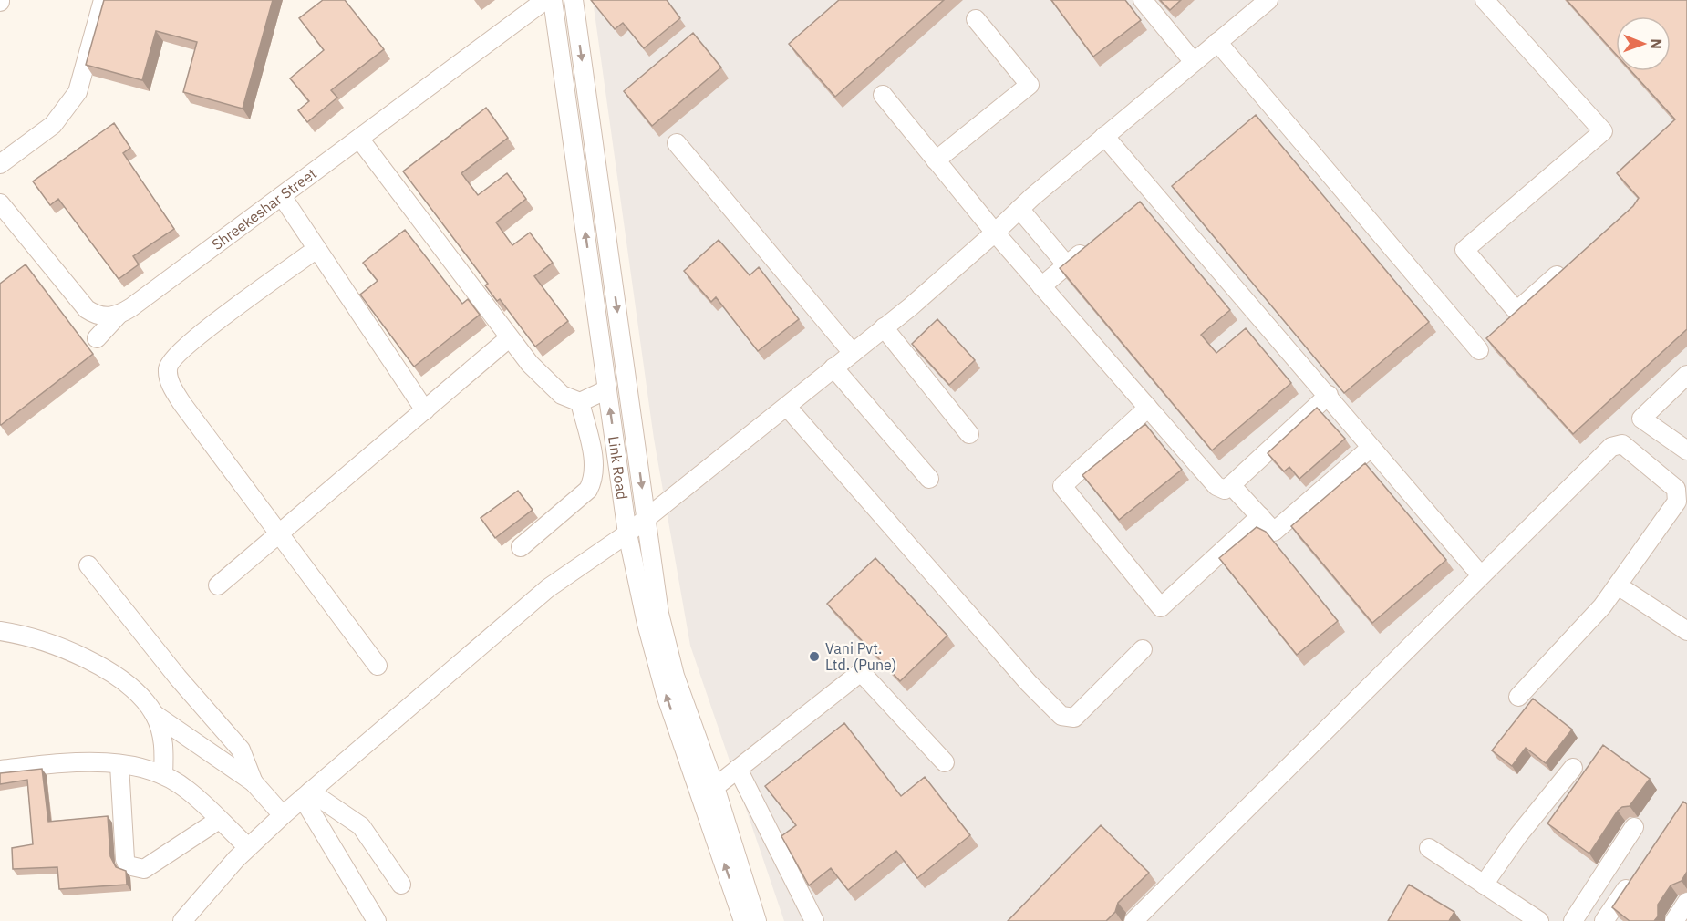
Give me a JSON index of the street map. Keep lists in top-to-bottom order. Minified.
{"streets":{"street":["Shreekeshar Street","Link Road"]},"places":["Vani Pvt. Ltd. (Pune)"],"north":"right"}
